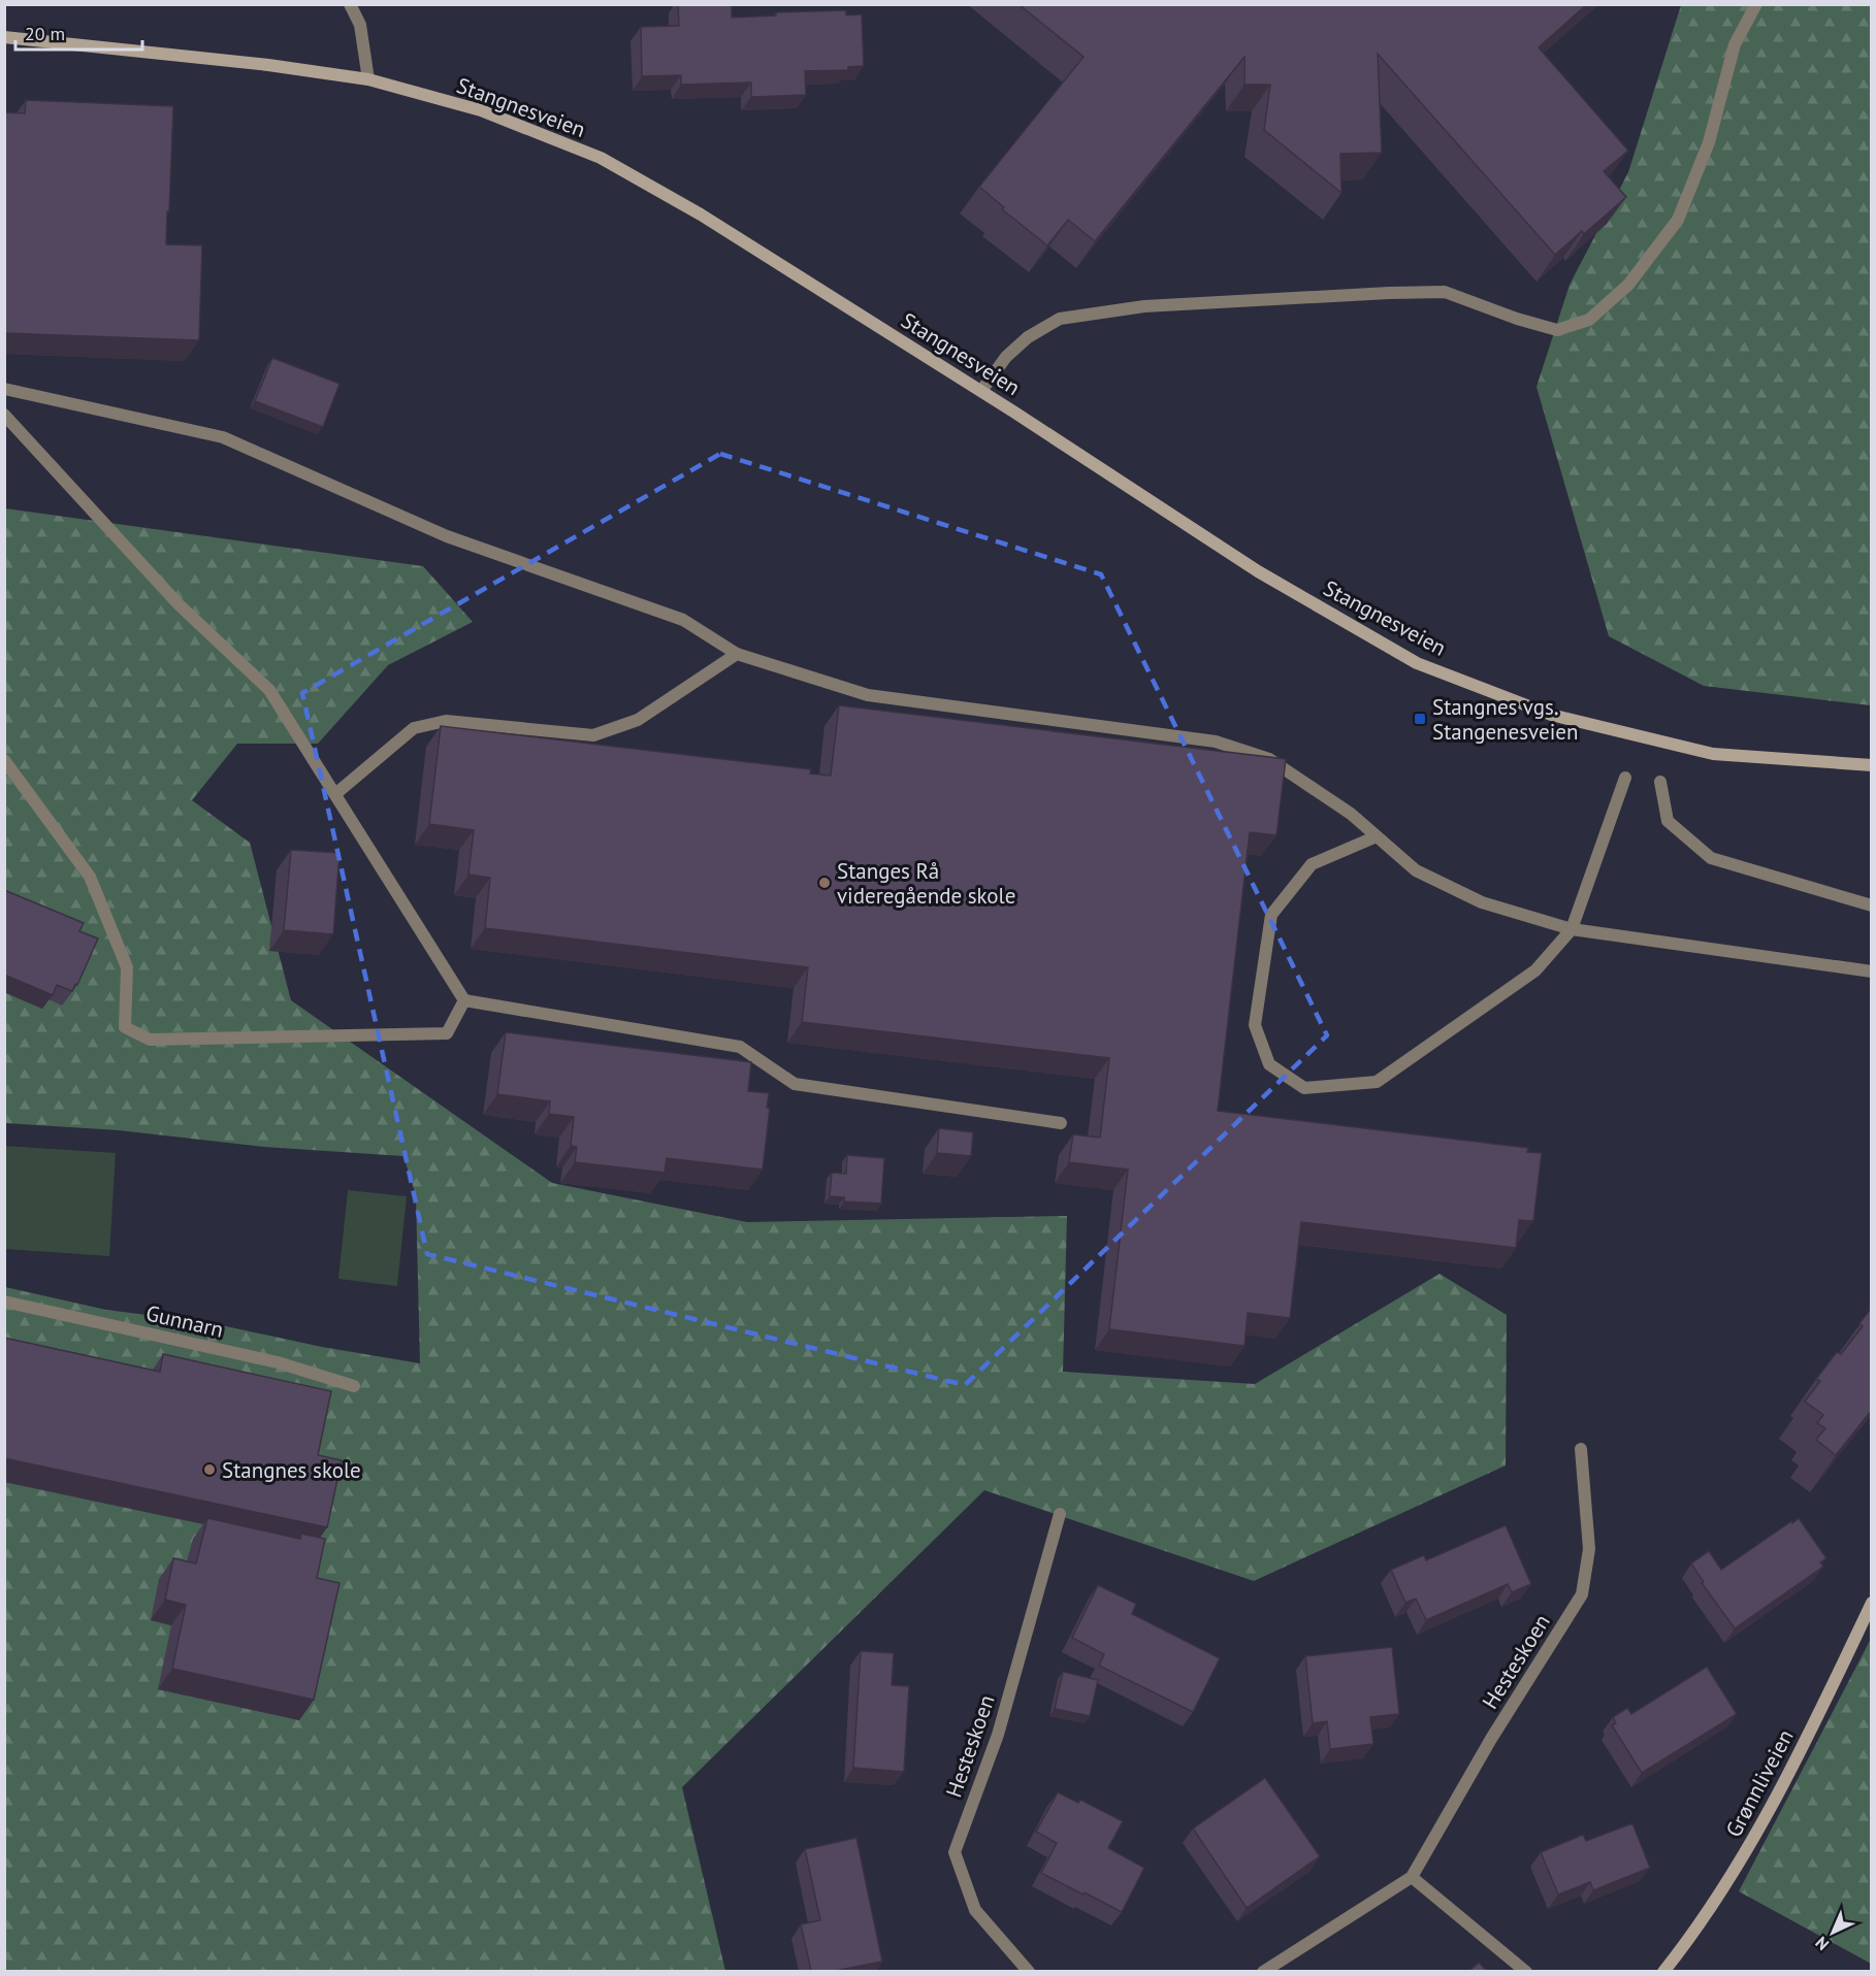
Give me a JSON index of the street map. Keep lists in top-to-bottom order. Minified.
{"streets":{"main road":["Stangnesveien","Grønnliveien"],"street":["Gunnarn","Hesteskoen"]},"places":{"transit":["Stangnes vgs. Stangenesveien"],"other":["Stanges Rå videregående skole","Stangnes skole"]},"scale_bar":"20 m","north":"bottom left"}
